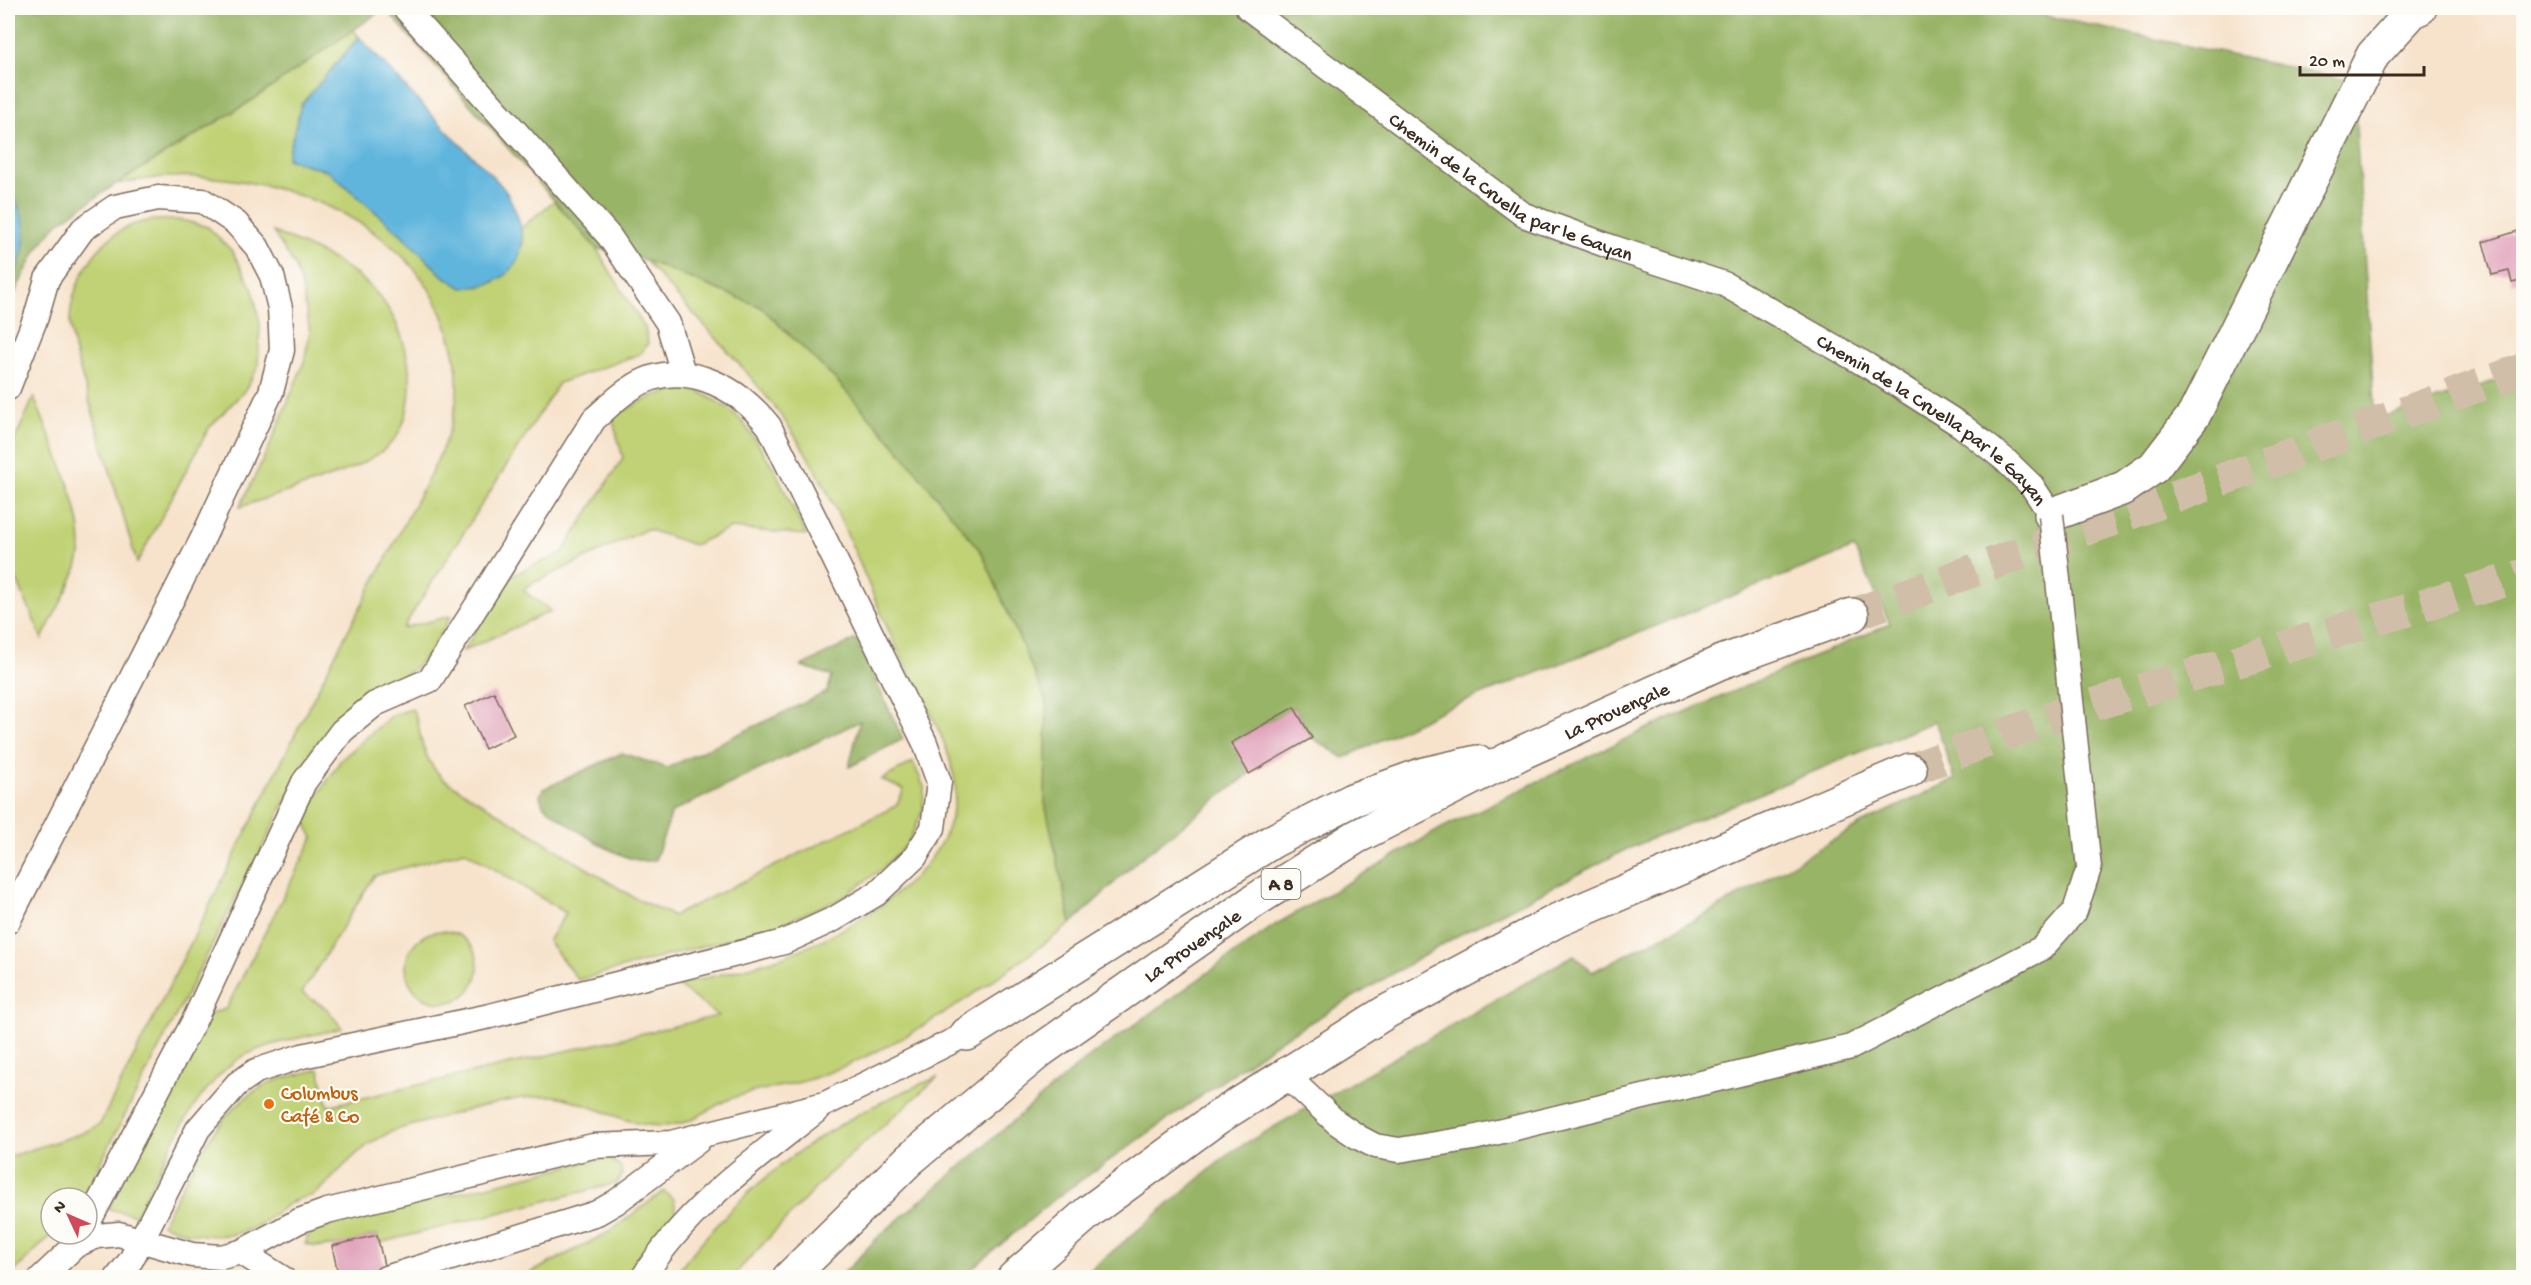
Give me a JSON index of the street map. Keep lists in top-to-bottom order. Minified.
{"streets":{"main road":["Chemin de la Cruella par le Gayan","La Provençale","A 8"]},"places":["Columbus Café & Co"],"scale_bar":"20 m","north":"top left"}
